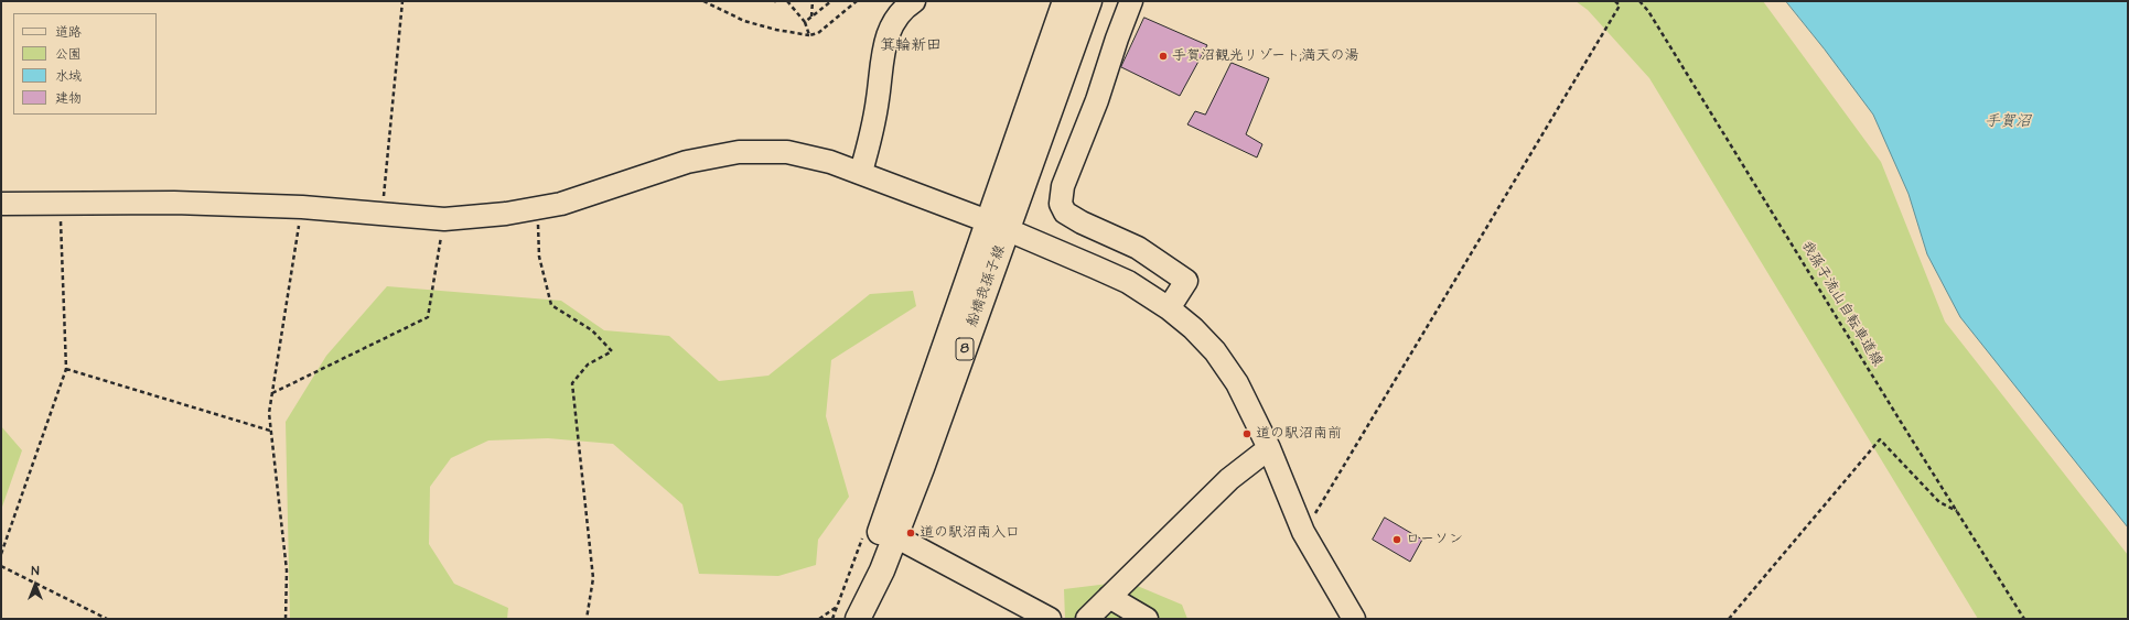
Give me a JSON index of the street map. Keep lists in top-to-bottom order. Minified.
{"streets":{"main road":["船橋我孫子線","8"],"path":["我孫子流山自転車道線"]},"districts":["箕輪新田"],"water":["手賀沼"],"places":["手賀沼観光リゾート;満天の湯","道の駅沼南前","道の駅沼南入口","ローソン"],"legend":["道路","公園","水域","建物"],"north":"top"}
